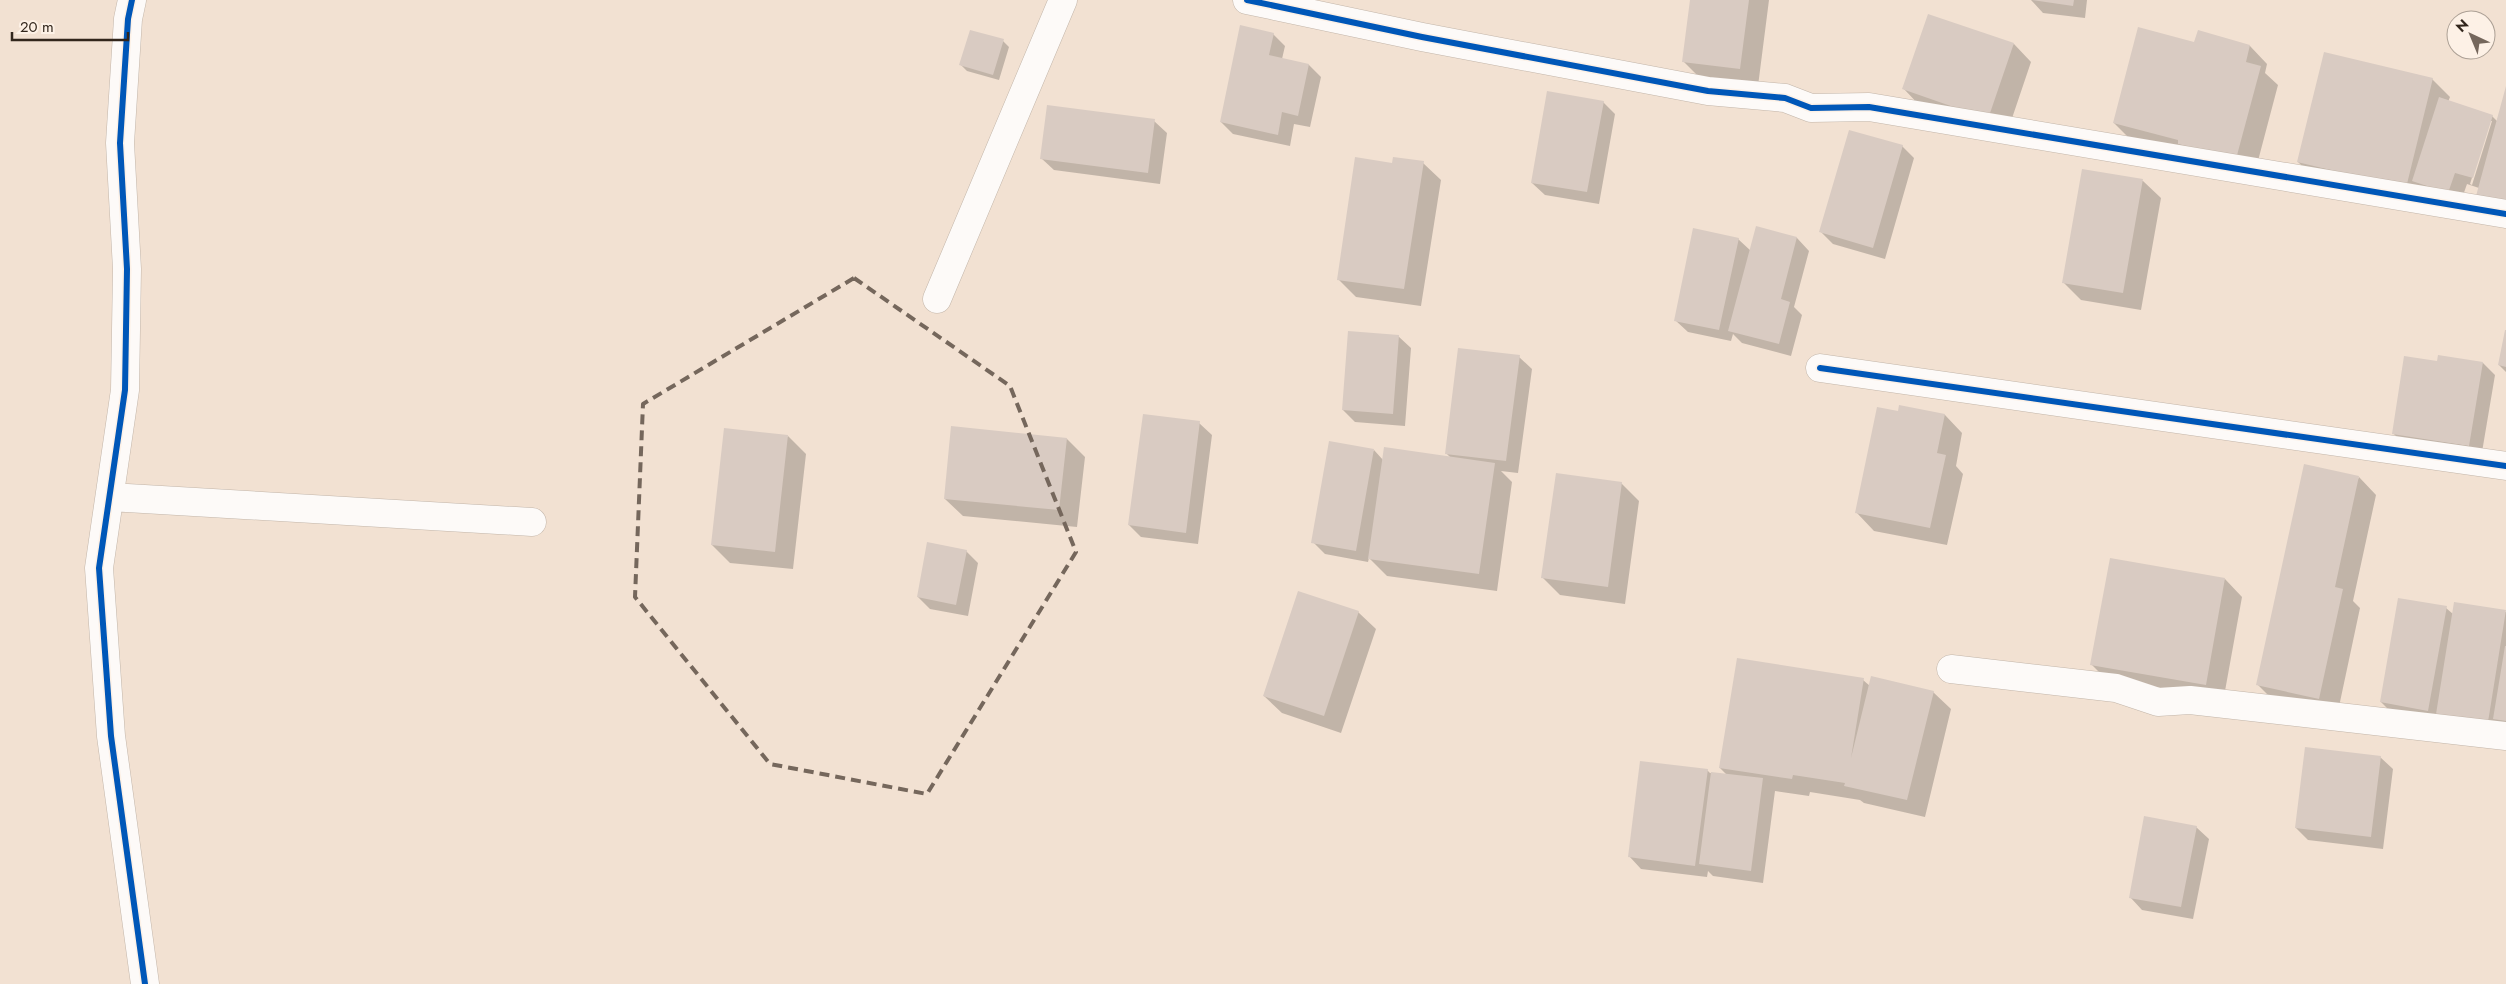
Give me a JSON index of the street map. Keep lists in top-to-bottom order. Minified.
{"scale_bar":"20 m","north":"top left"}
